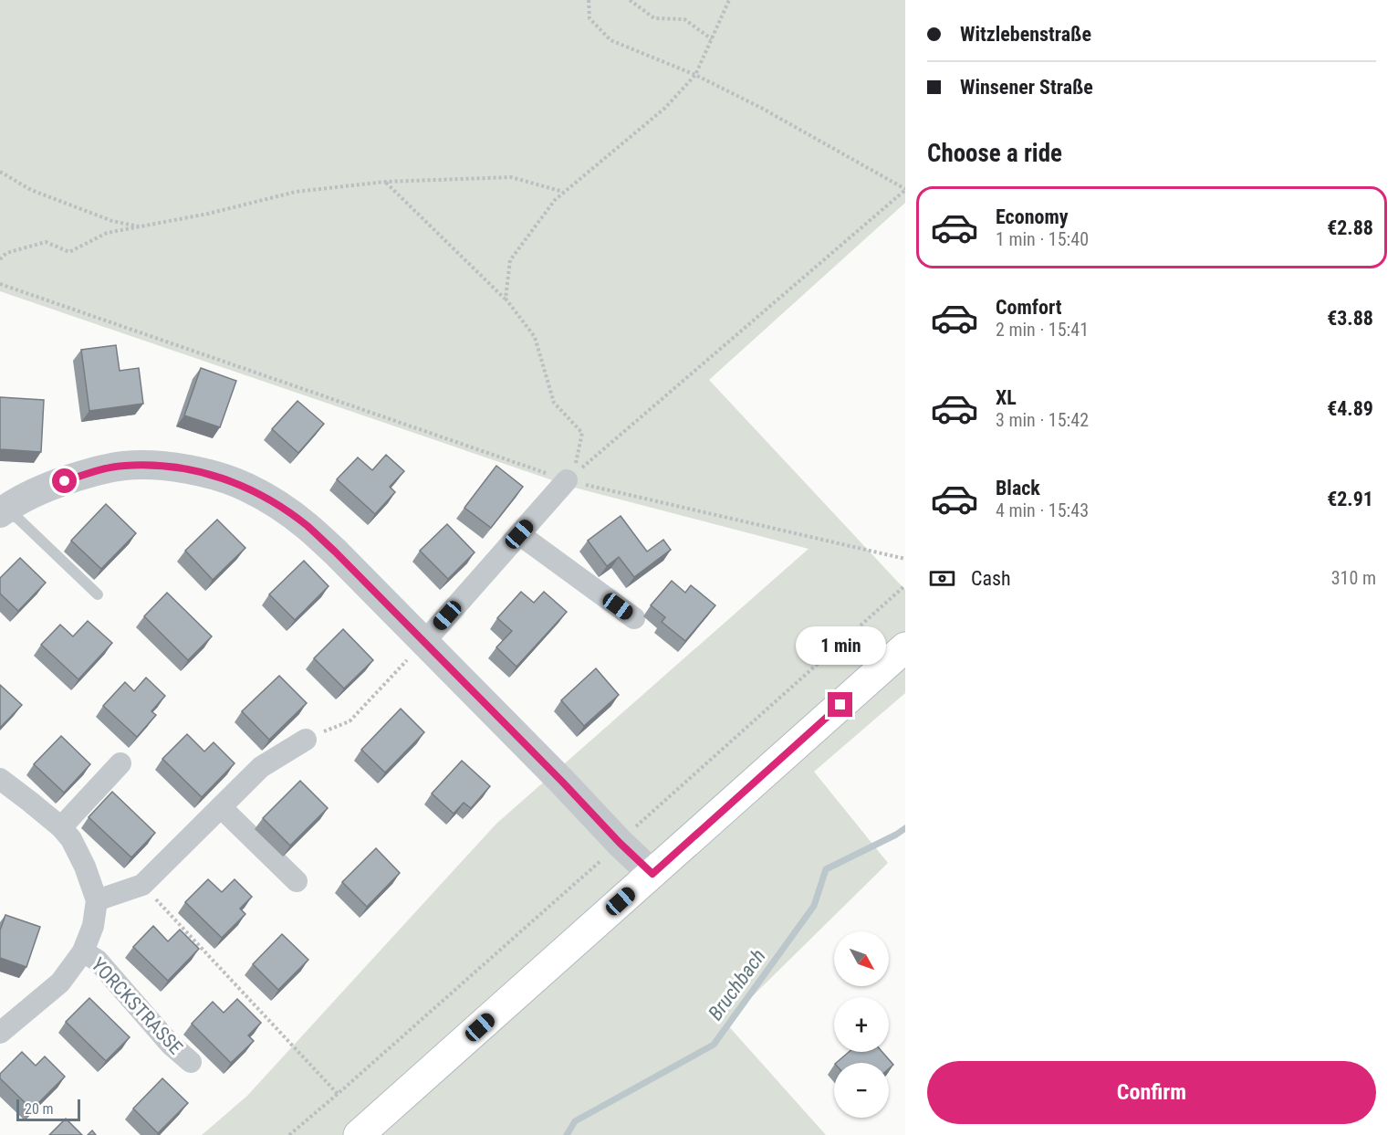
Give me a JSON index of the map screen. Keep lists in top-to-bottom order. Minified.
{"streets":{"street":["YORCKSTRASSE"]},"water":["Bruchbach"],"scale_bar":"20 m","north":"bottom right","page":{"banner":["Witzlebenstraße","Winsener Straße"],"heading":"Choose a ride","list":[{"name":"Economy","note":"1 min · 15:40","value":"€2.88"},{"name":"Comfort","note":"2 min · 15:41","value":"€3.88"},{"name":"XL","note":"3 min · 15:42","value":"€4.89"},{"name":"Black","note":"4 min · 15:43","value":"€2.91"}],"pay":["Cash","310 m"],"bubble":"1 min","map_buttons":["+","−"],"buttons":"Confirm","scale":"20 m"}}
